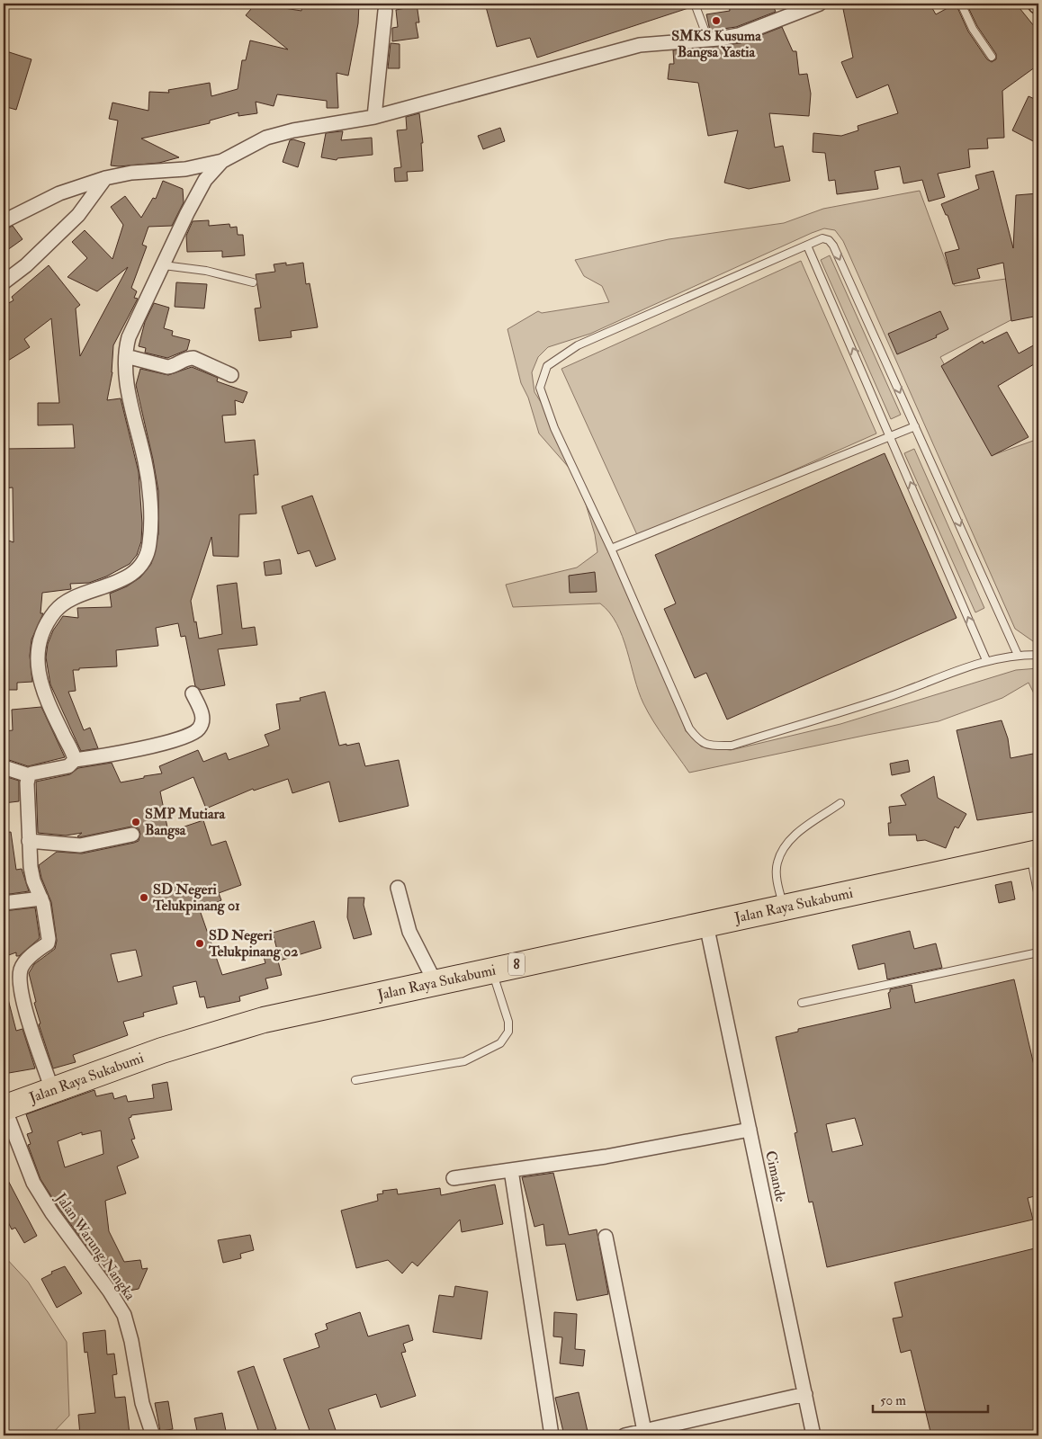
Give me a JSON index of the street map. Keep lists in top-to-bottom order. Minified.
{"streets":{"highway":["Jalan Raya Sukabumi","8"],"street":["Cimande","Jalan Warung Nangka"]},"crossings":[["Jalan Raya Sukabumi","Cimande"],["Jalan Raya Sukabumi","Jalan Warung Nangka"]],"places":["SMKS Kusuma Bangsa Yastia","SMP Mutiara Bangsa","SD Negeri Telukpinang 01","SD Negeri Telukpinang 02"],"scale_bar":"50 m"}
